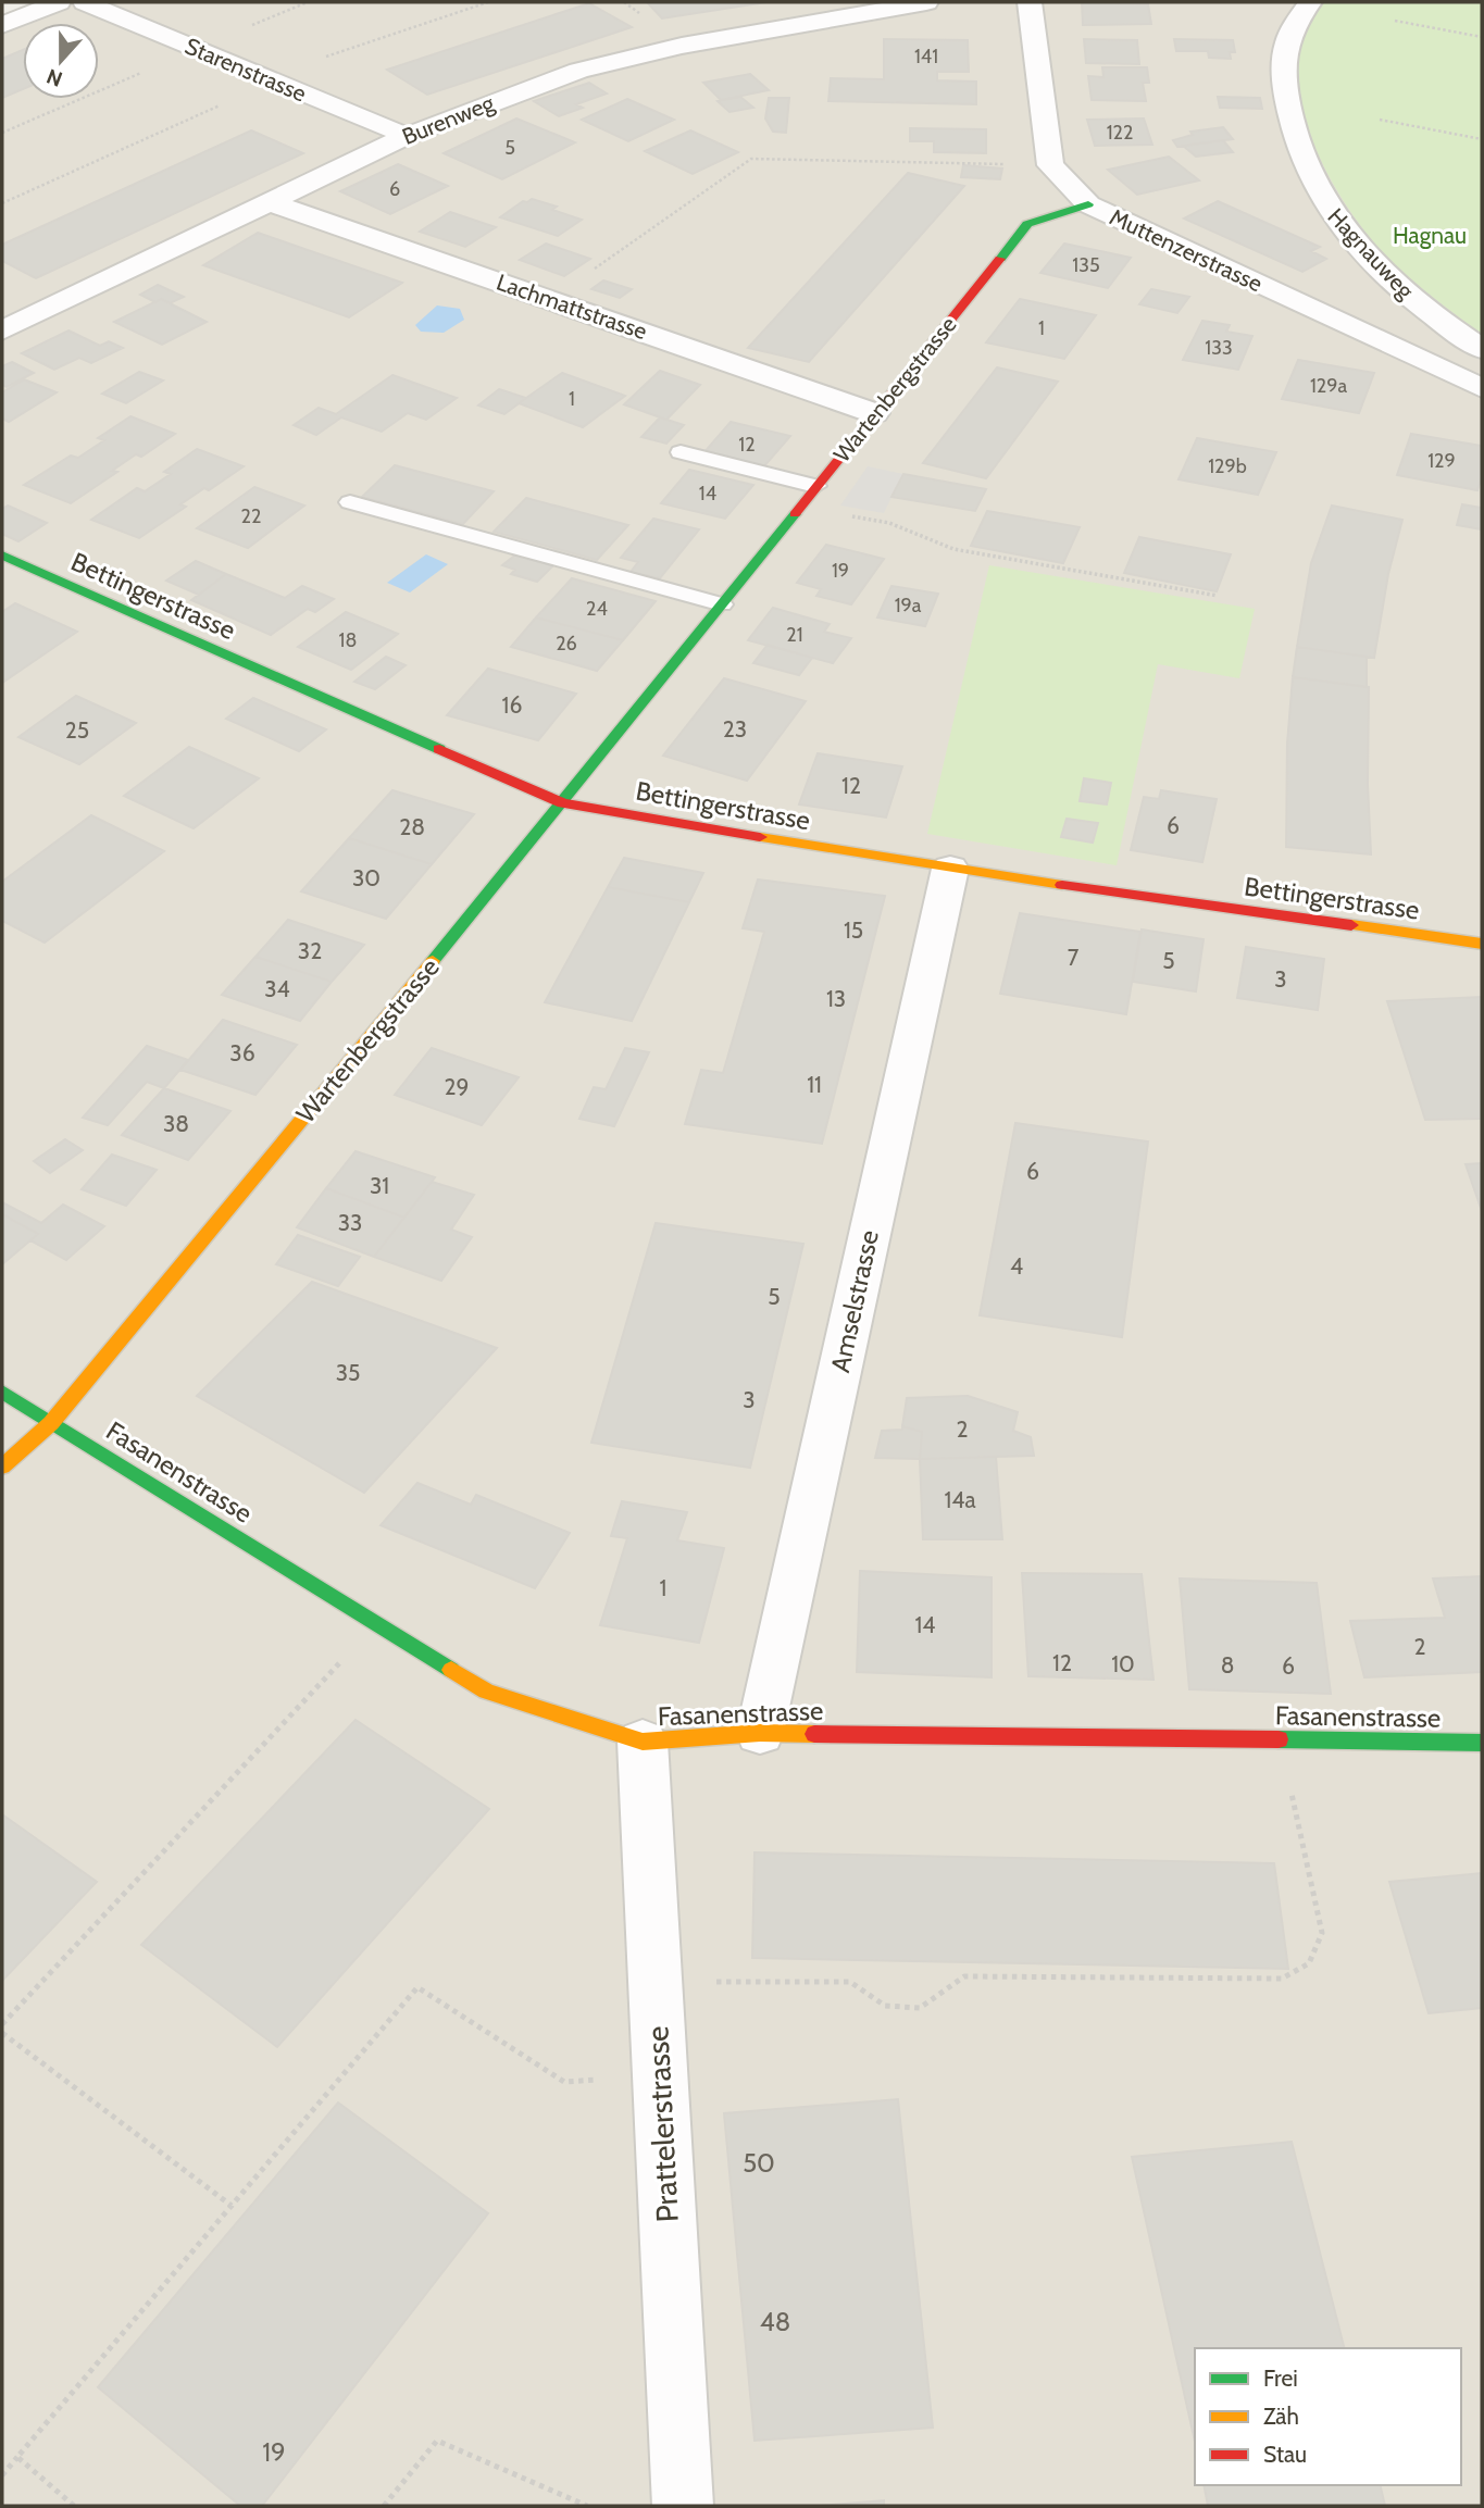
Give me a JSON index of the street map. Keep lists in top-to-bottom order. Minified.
{"streets":{"street":["Starenstrasse","Burenweg","Muttenzerstrasse","Hagnauweg","Lachmattstrasse","Wartenbergstrasse","Bettingerstrasse","Amselstrasse","Fasanenstrasse","Prattelerstrasse"]},"crossings":[["Starenstrasse","Burenweg"],["Burenweg","Lachmattstrasse"],["Muttenzerstrasse","Wartenbergstrasse"],["Lachmattstrasse","Wartenbergstrasse"],["Wartenbergstrasse","Bettingerstrasse"],["Wartenbergstrasse","Fasanenstrasse"],["Bettingerstrasse","Amselstrasse"],["Amselstrasse","Fasanenstrasse"],["Fasanenstrasse","Prattelerstrasse"]],"parks":["Hagnau"],"house_numbers":["141","122","5","6","135","1","133","129a","1","12","129","129b","14","22","19","19a","24","21","18","26","16","23","25","12","6","28","30","15","32","7","5","3","34","13","36","11","29","38","6","31","33","4","5","35","3","2","14a","1","14","2","12","10","8","6","50","48","19"],"legend":["Frei","Zäh","Stau"],"north":"bottom"}
